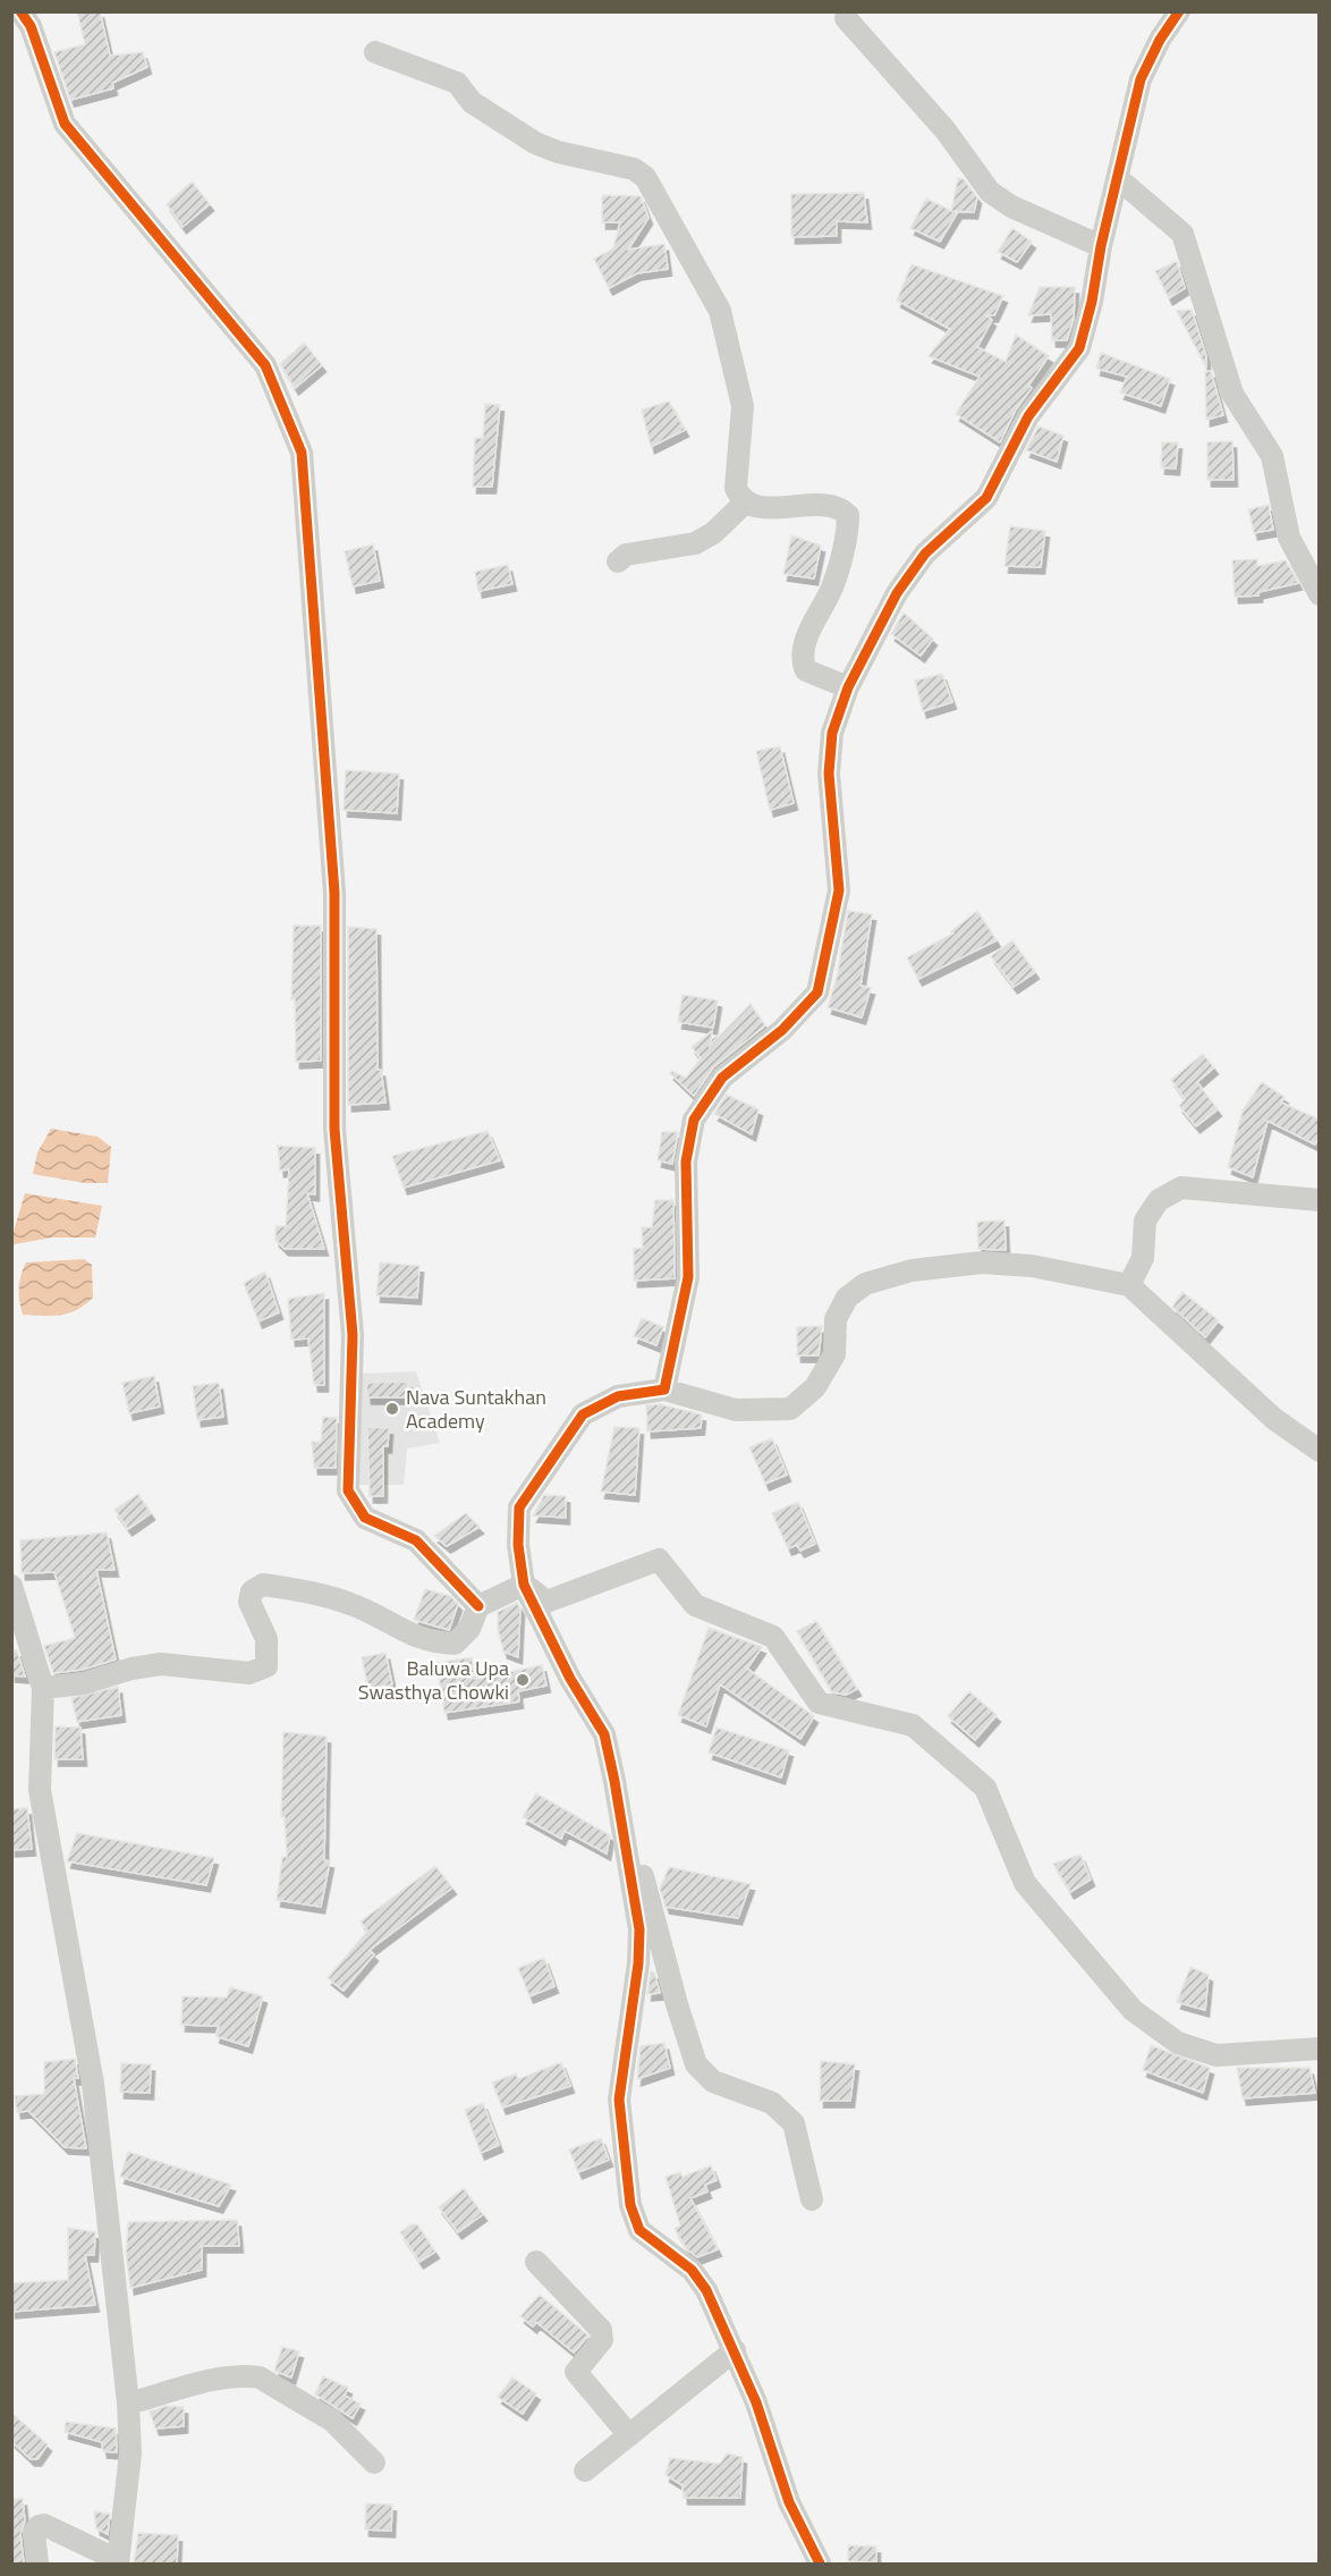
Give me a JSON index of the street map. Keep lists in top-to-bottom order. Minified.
{"places":["Nava Suntakhan Academy","Baluwa Upa Swasthya Chowki"]}
